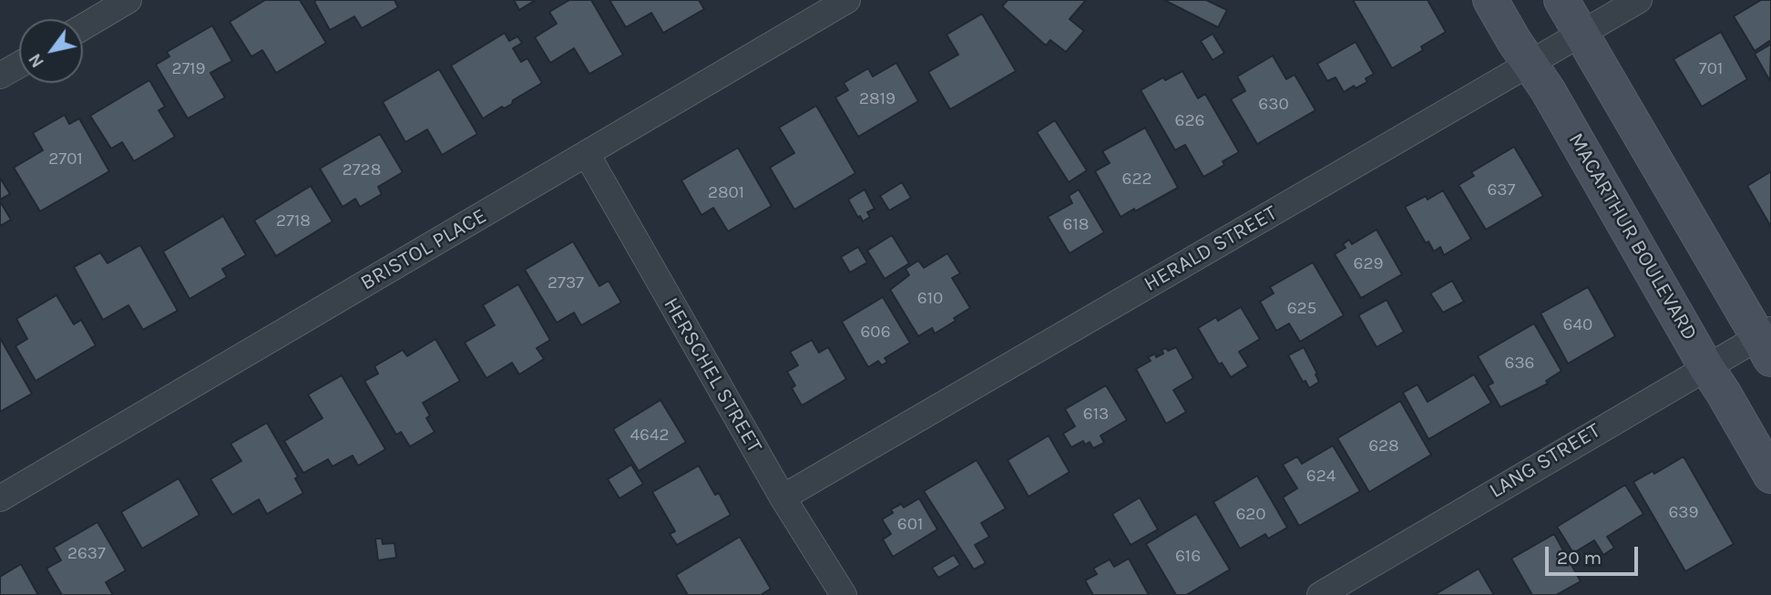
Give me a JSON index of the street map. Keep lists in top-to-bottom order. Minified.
{"streets":{"street":["MACARTHUR BOULEVARD","HERALD STREET","BRISTOL PLACE","HERSCHEL STREET","LANG STREET"]},"crossings":[["MACARTHUR BOULEVARD","HERALD STREET"],["MACARTHUR BOULEVARD","LANG STREET"],["HERALD STREET","HERSCHEL STREET"],["BRISTOL PLACE","HERSCHEL STREET"]],"house_numbers":["2719","701","2819","630","626","2701","2728","622","637","2801","2718","618","629","2737","610","625","640","606","636","613","4642","628","624","639","620","601","2637","616"],"scale_bar":"20 m","north":"bottom left"}
